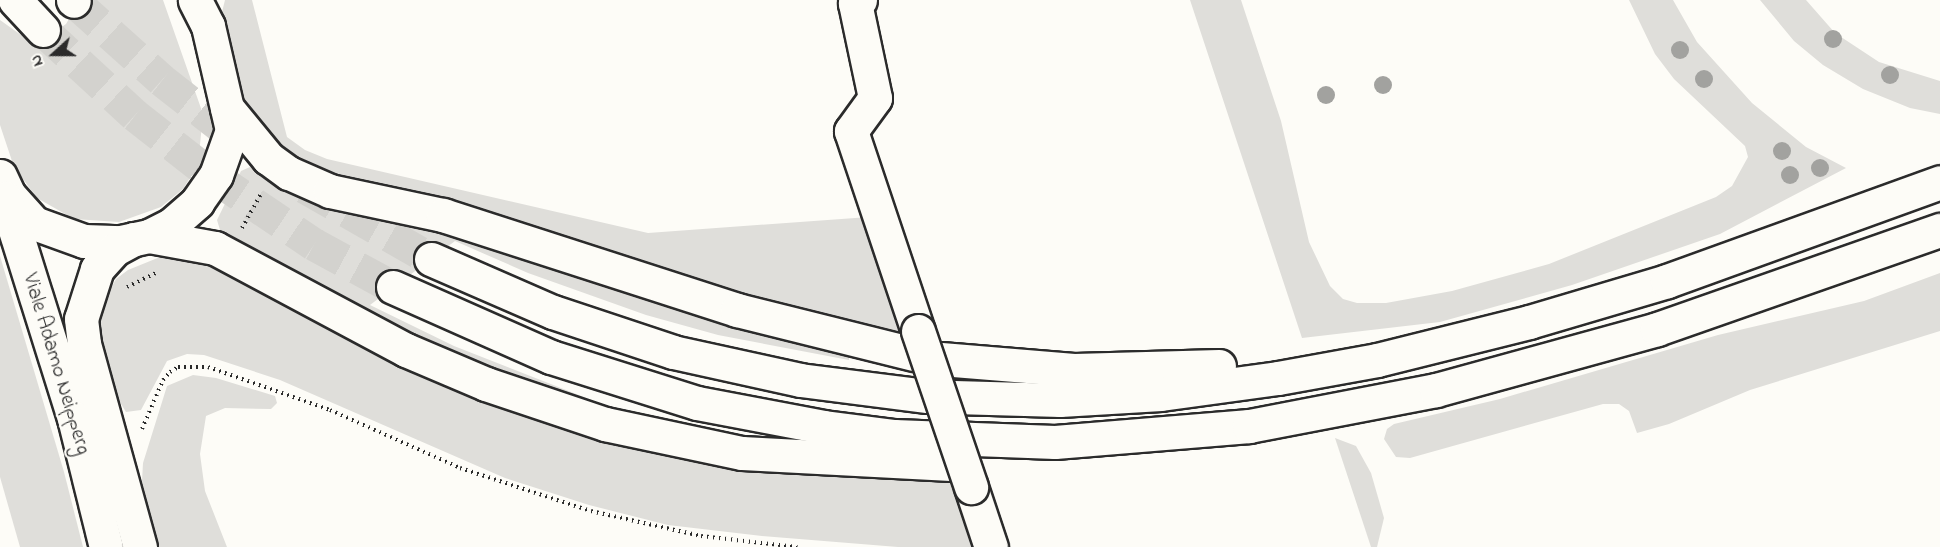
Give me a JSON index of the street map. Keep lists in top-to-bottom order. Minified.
{"streets":{"main road":["Viale Adamo Neipperg"]},"north":"left"}
